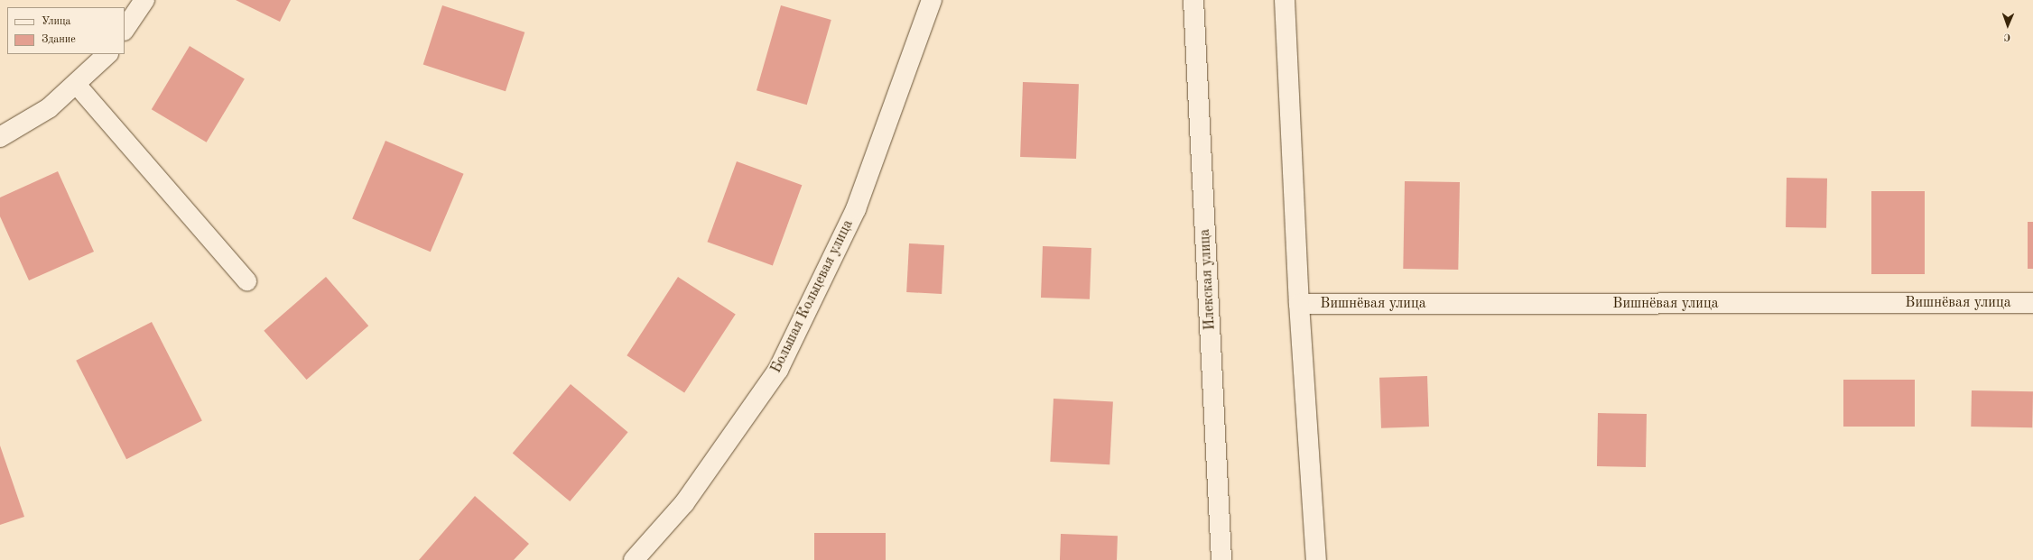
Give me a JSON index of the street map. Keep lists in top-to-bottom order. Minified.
{"streets":{"street":["Илекская улица","Большая Кольцевая улица","Вишнёвая улица"]},"legend":["Улица","Здание"],"north":"bottom"}
